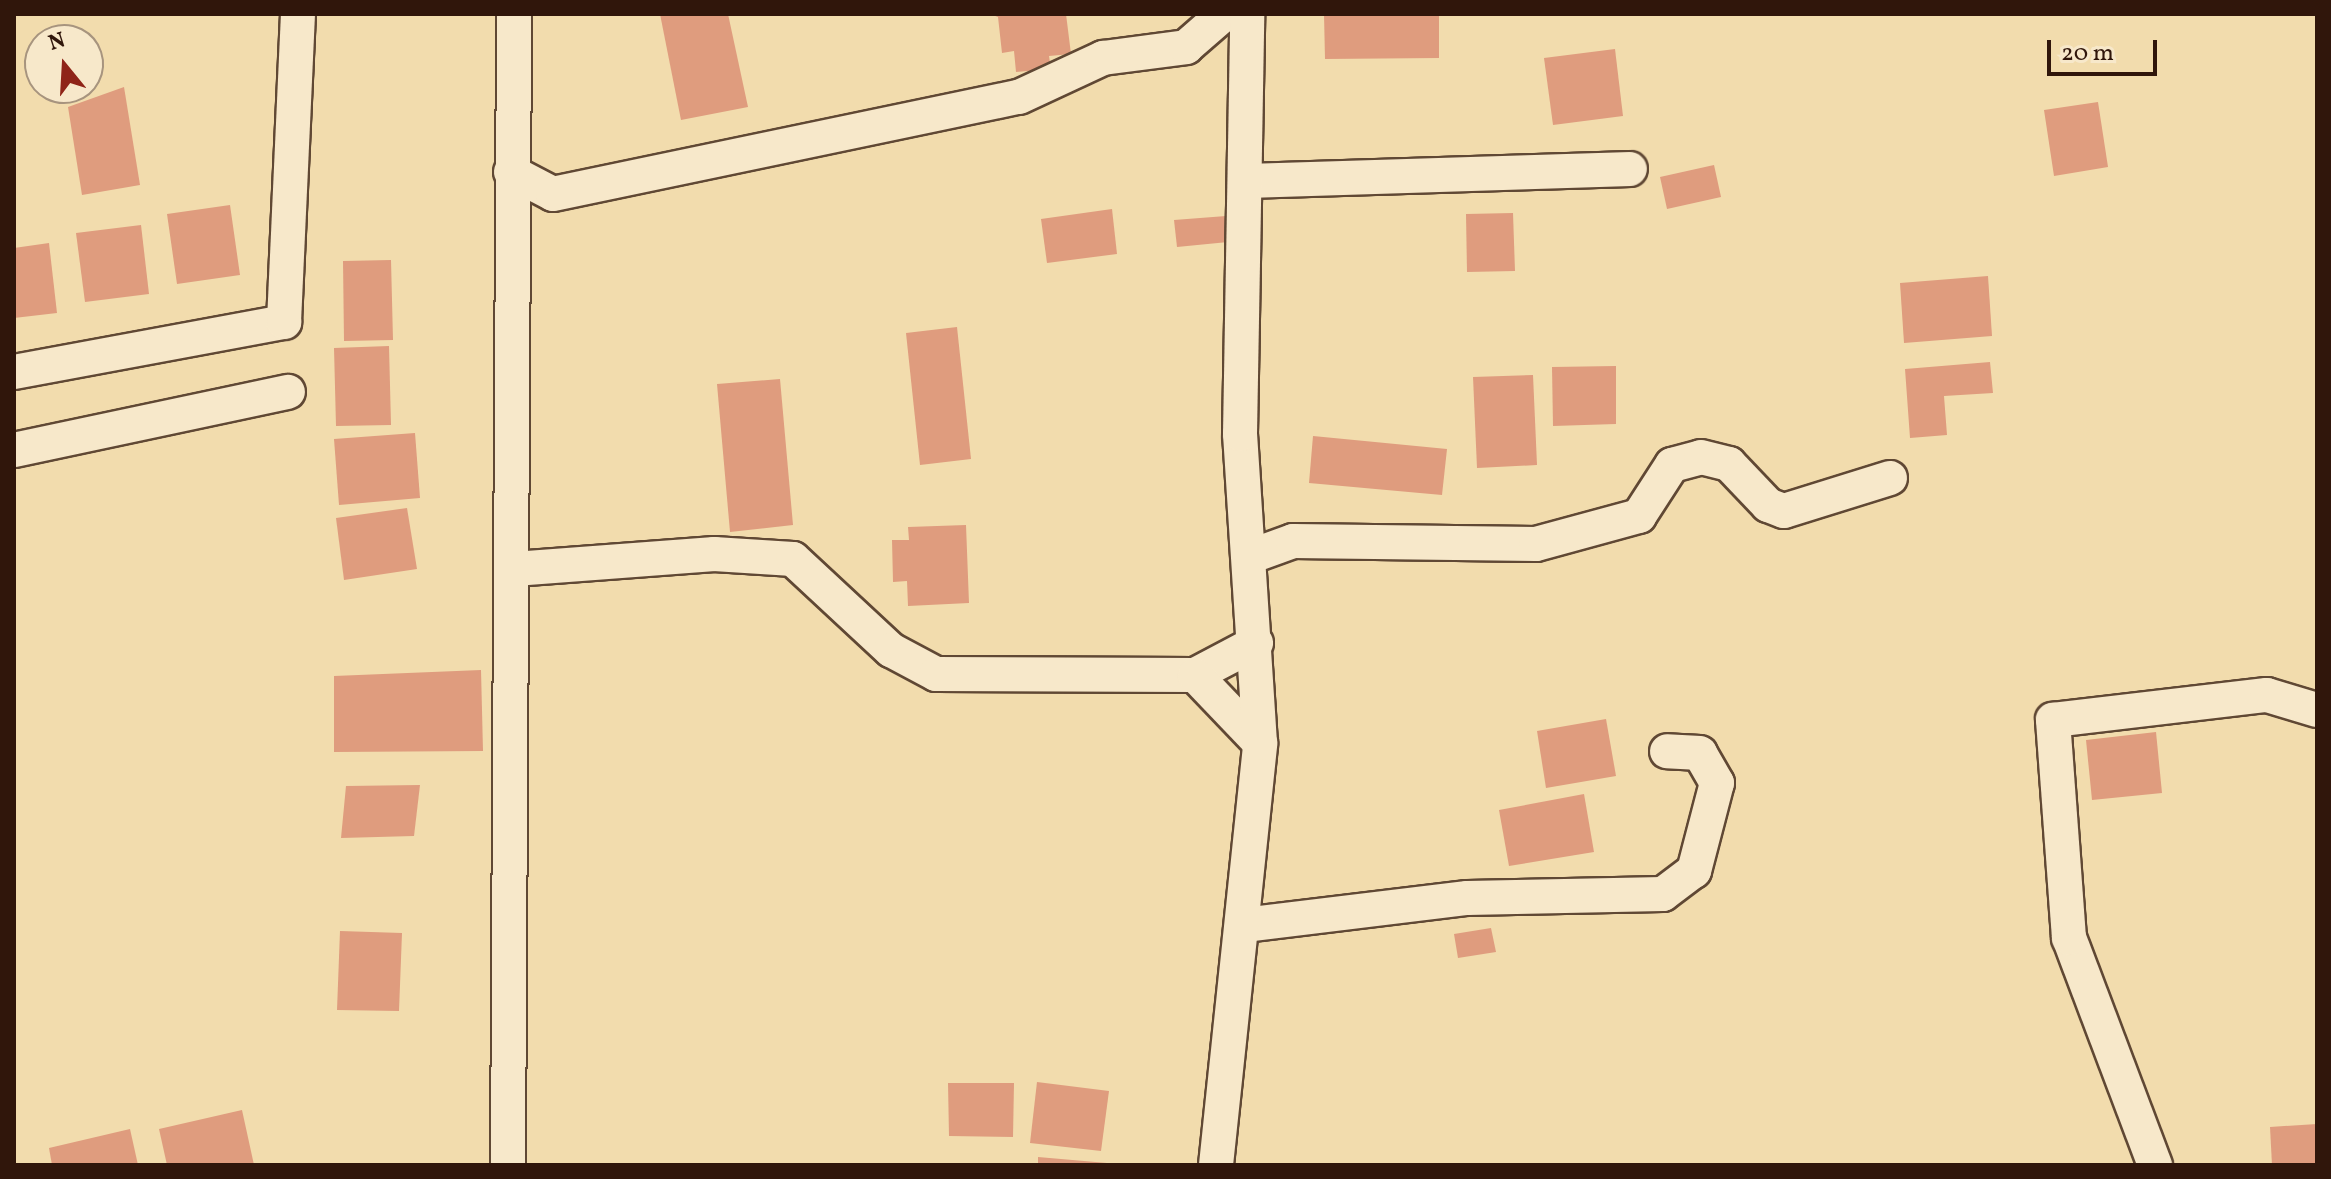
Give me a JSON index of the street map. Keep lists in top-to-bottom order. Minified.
{"scale_bar":"20 m","north":"top"}
